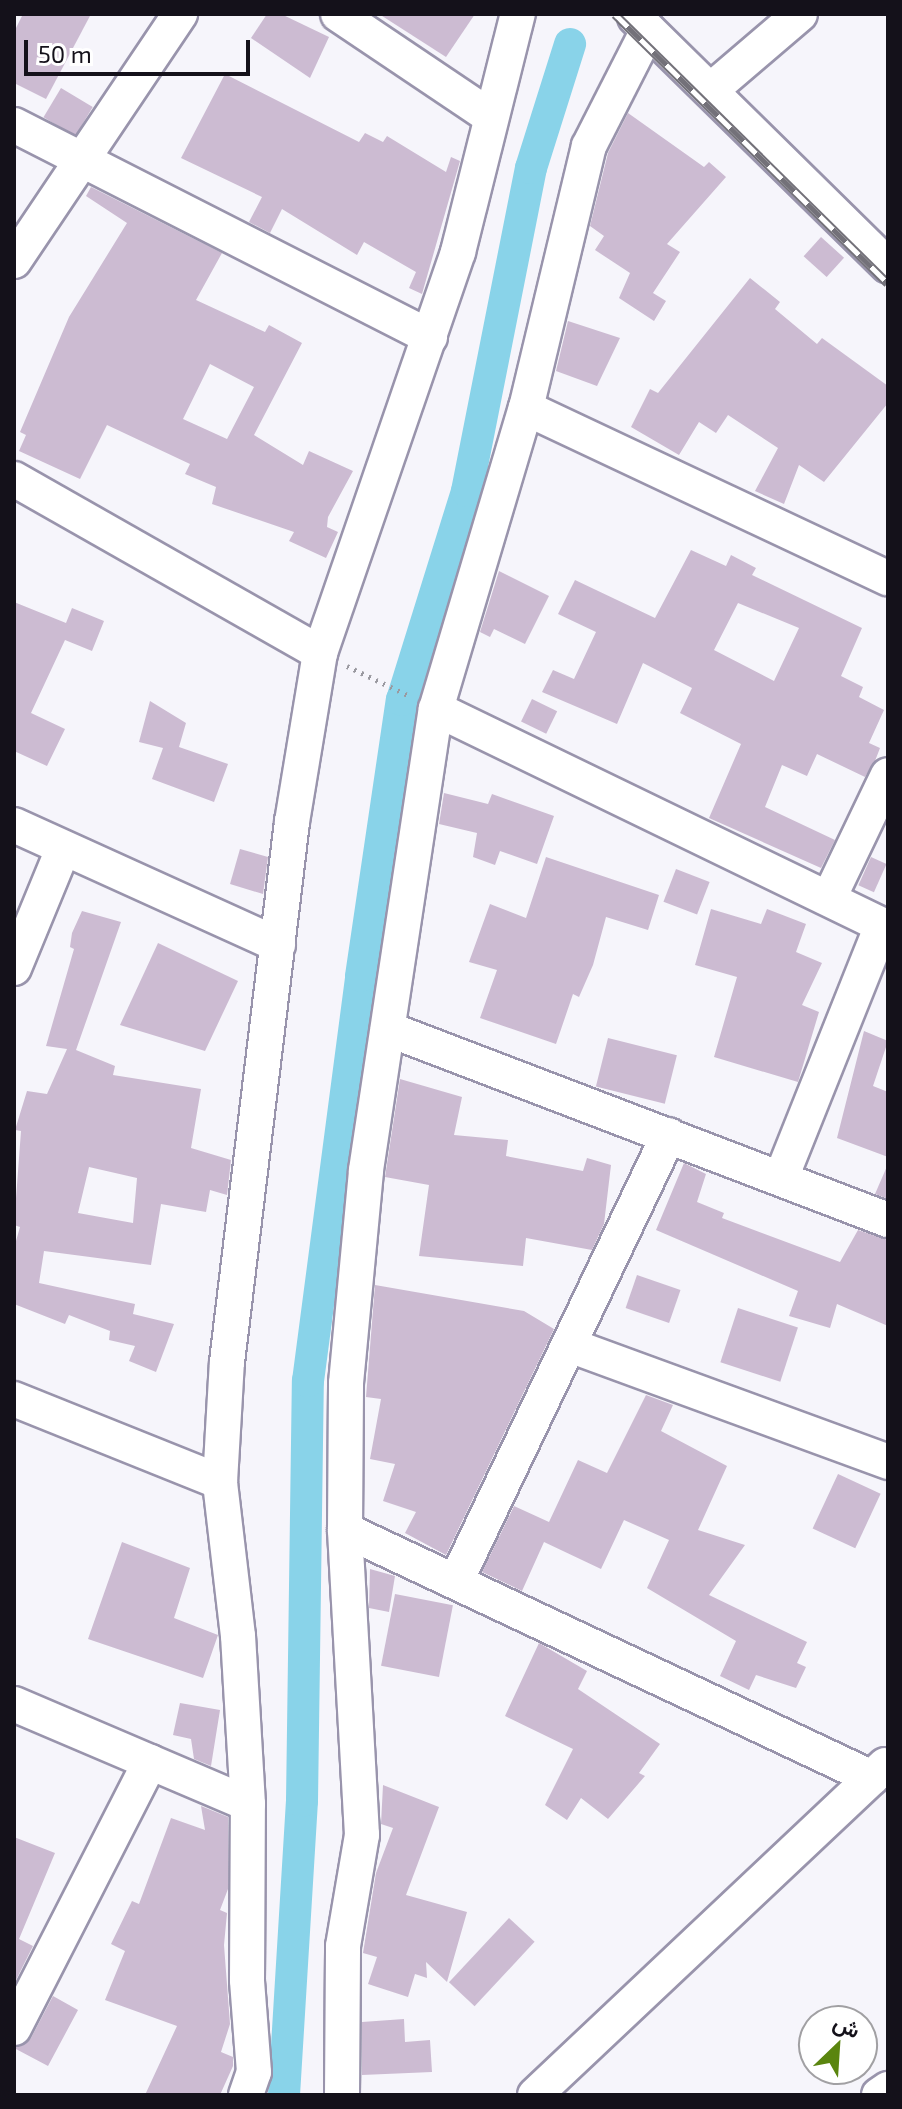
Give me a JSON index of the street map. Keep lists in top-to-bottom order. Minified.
{"scale_bar":"50 m","north":"top right"}
